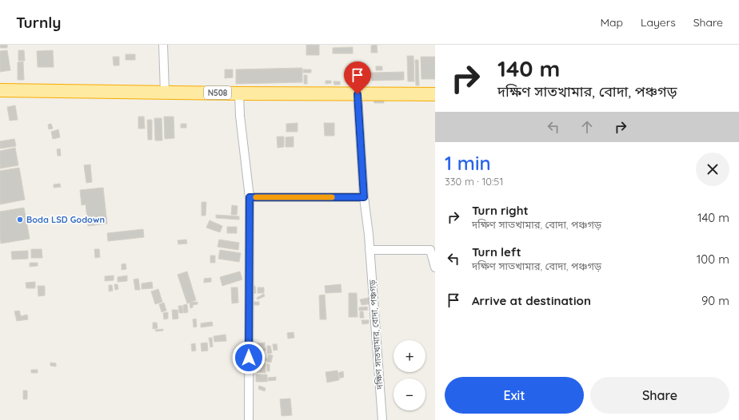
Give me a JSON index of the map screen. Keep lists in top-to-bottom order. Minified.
{"streets":{"highway":["N508"],"street":["দক্ষিণ সাতখামার, বোদা, পঞ্চগড়"]},"crossings":[["N508","দক্ষিণ সাতখামার, বোদা, পঞ্চগড়"]],"places":["Boda LSD Godown"],"page":{"header":"Turnly","nav":["Map","Layers","Share"],"turn":["140 m","দক্ষিণ সাতখামার, বোদা, পঞ্চগড়"],"heading":["1 min","330 m · 10:51"],"list":[{"name":"Turn right","note":"দক্ষিণ সাতখামার, বোদা, পঞ্চগড়","value":"140 m"},{"name":"Turn left","note":"দক্ষিণ সাতখামার, বোদা, পঞ্চগড়","value":"100 m"},{"name":"Arrive at destination","value":"90 m"}],"map_buttons":["+","−"],"buttons":["Exit","Share"]}}
